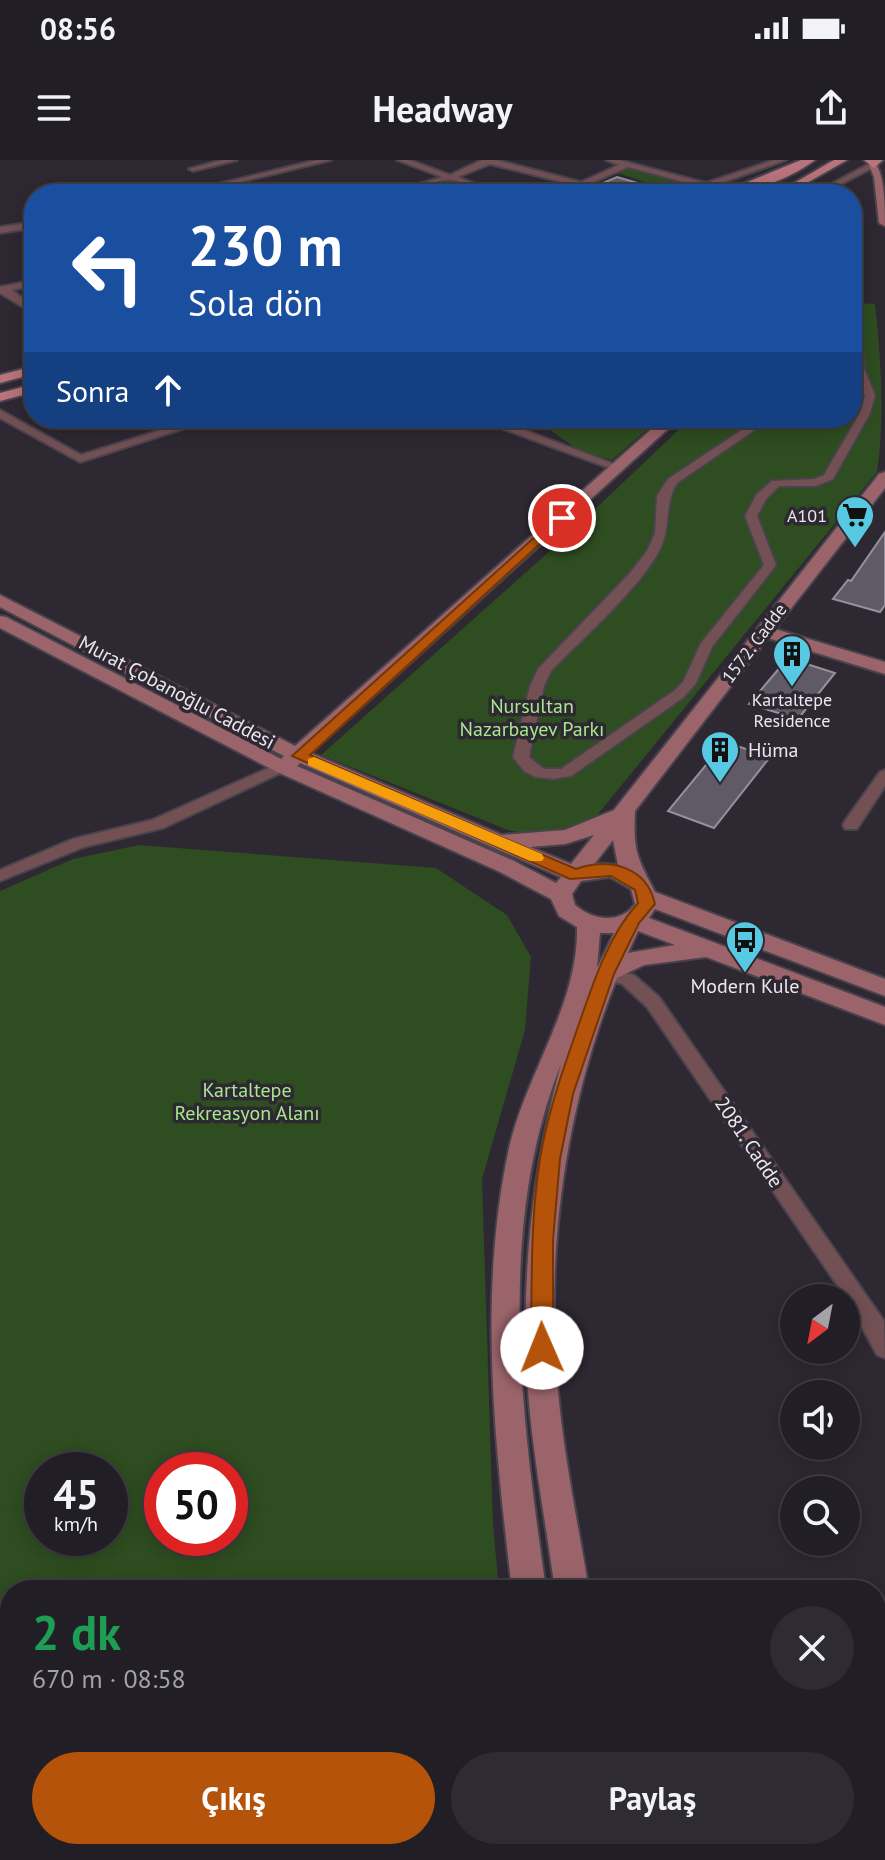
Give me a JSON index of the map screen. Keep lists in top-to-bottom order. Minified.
{"streets":{"main road":["1572. Cadde","Murat Çobanoğlu Caddesi"],"street":["2081. Cadde"]},"crossings":[["1572. Cadde","Murat Çobanoğlu Caddesi"]],"parks":["Nursultan Nazarbayev Parkı","Kartaltepe Rekreasyon Alanı"],"places":{"supermarket":["A101"],"building":["Kartaltepe Residence","Hüma"],"bus stop":["Modern Kule"]},"north":"bottom left","page":{"status":"08:56","header":"Headway","turn":["230 m","Sola dön"],"then":"Sonra","speed":"45 km/h","limit":"50","heading":["2 dk","670 m · 08:58"],"buttons":["Çıkış","Paylaş"]}}
